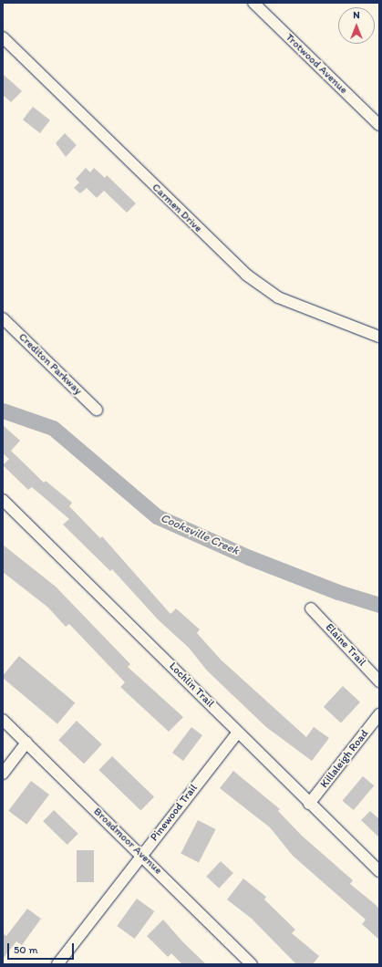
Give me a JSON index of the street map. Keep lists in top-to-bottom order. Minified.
{"streets":{"street":["Trotwood Avenue","Carmen Drive","Crediton Parkway","Elaine Trail","Lochlin Trail","Killaleigh Road","Pinewood Trail","Broadmoor Avenue"]},"crossings":[["Lochlin Trail","Killaleigh Road"],["Lochlin Trail","Pinewood Trail"],["Pinewood Trail","Broadmoor Avenue"]],"water":["Cooksville Creek"],"scale_bar":"50 m","north":"top"}
